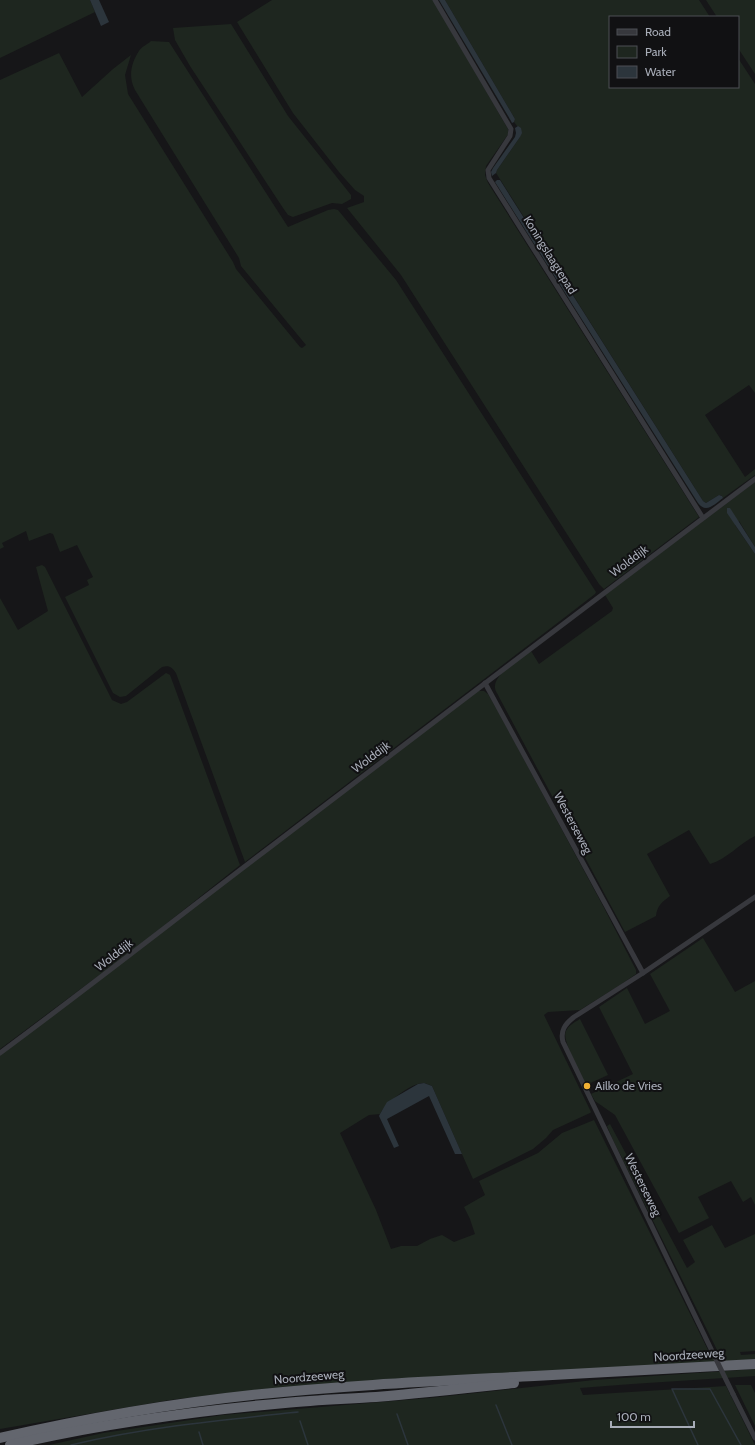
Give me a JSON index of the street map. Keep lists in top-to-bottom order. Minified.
{"streets":{"highway":["Noordzeeweg"],"street":["Koningslaagtepad","Wolddijk","Westerseweg"]},"crossings":[["Koningslaagtepad","Wolddijk"],["Wolddijk","Westerseweg"]],"places":["Ailko de Vries"],"legend":["Road","Park","Water"],"scale_bar":"100 m"}
